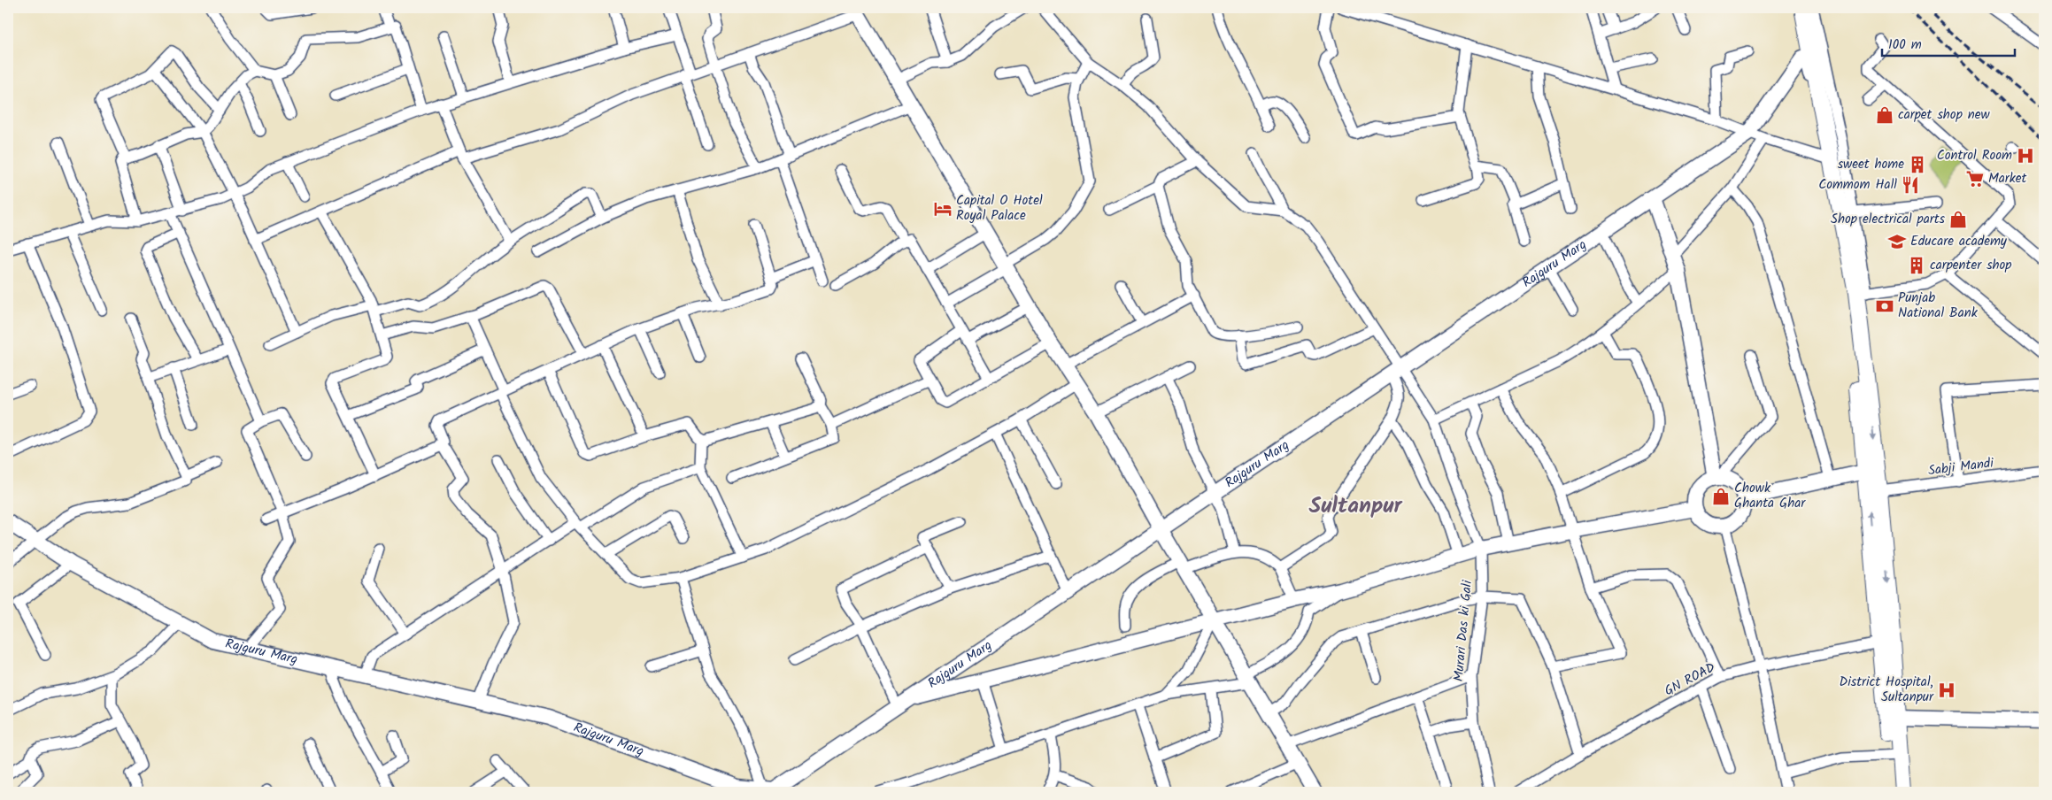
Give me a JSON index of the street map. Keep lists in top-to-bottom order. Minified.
{"streets":{"street":["Rajguru Marg","Sabji Mandi","Murari Das ki Gali","GN ROAD"]},"districts":["Sultanpur"],"places":{"shop":["carpet shop new","Shop electrical parts","Chowk Ghanta Ghar"],"hospital":["Control Room","District Hospital, Sultanpur"],"building":["sweet home","carpenter shop"],"supermarket":["Market"],"restaurant":["Commom Hall"],"hotel":["Capital O Hotel Royal Palace"],"school or university":["Educare academy"],"bank":["Punjab National Bank"]},"scale_bar":"100 m"}
